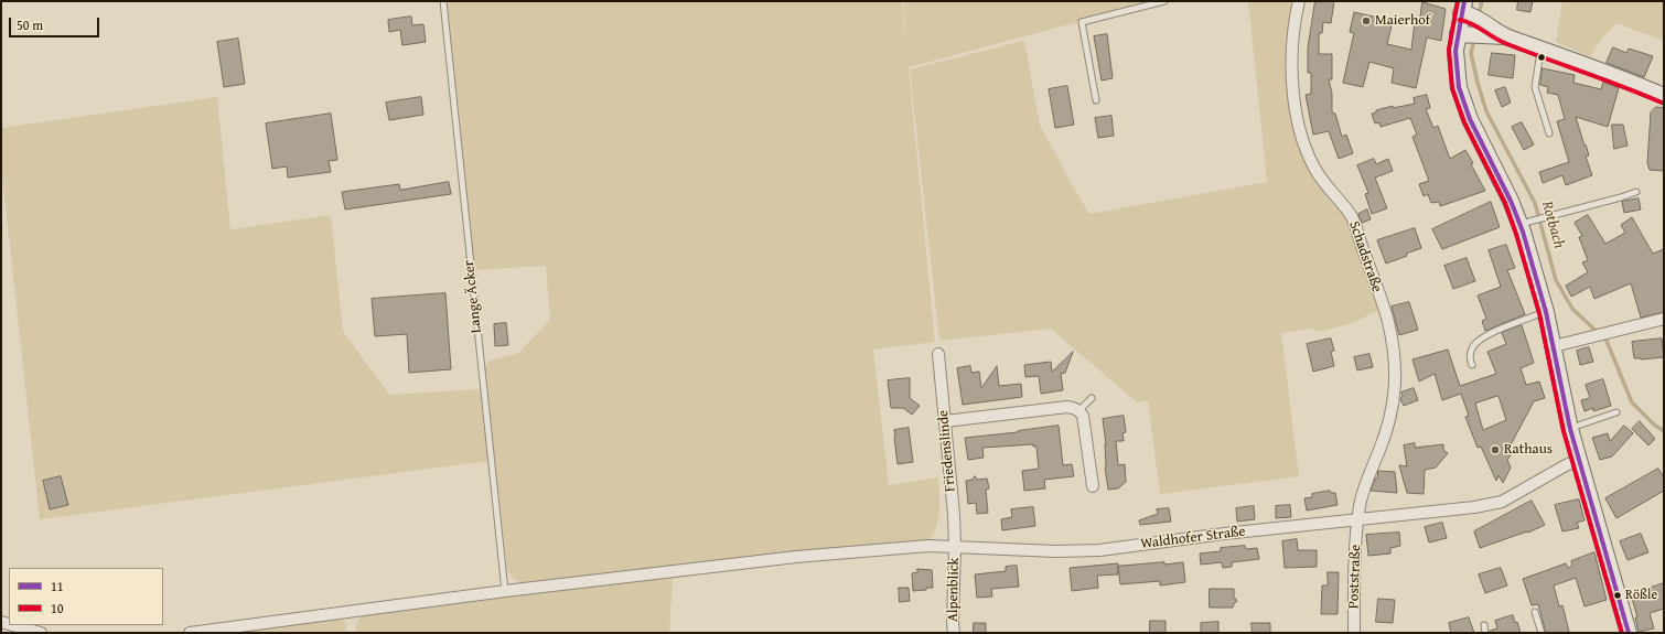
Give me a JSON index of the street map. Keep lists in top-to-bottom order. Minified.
{"streets":{"street":["Schadstraße","Friedenslinde","Waldhofer Straße","Poststraße","Alpenblick"],"lane":["Lange Äcker"]},"crossings":[["Schadstraße","Waldhofer Straße"],["Schadstraße","Poststraße"],["Lange Äcker","Waldhofer Straße"],["Friedenslinde","Waldhofer Straße"],["Friedenslinde","Alpenblick"],["Waldhofer Straße","Poststraße"],["Waldhofer Straße","Alpenblick"]],"water":["Rotbach"],"places":["Maierhof","Rathaus","Rößle"],"lines":["transit line 11","transit line 10"],"legend":["11","10"],"scale_bar":"50 m"}
